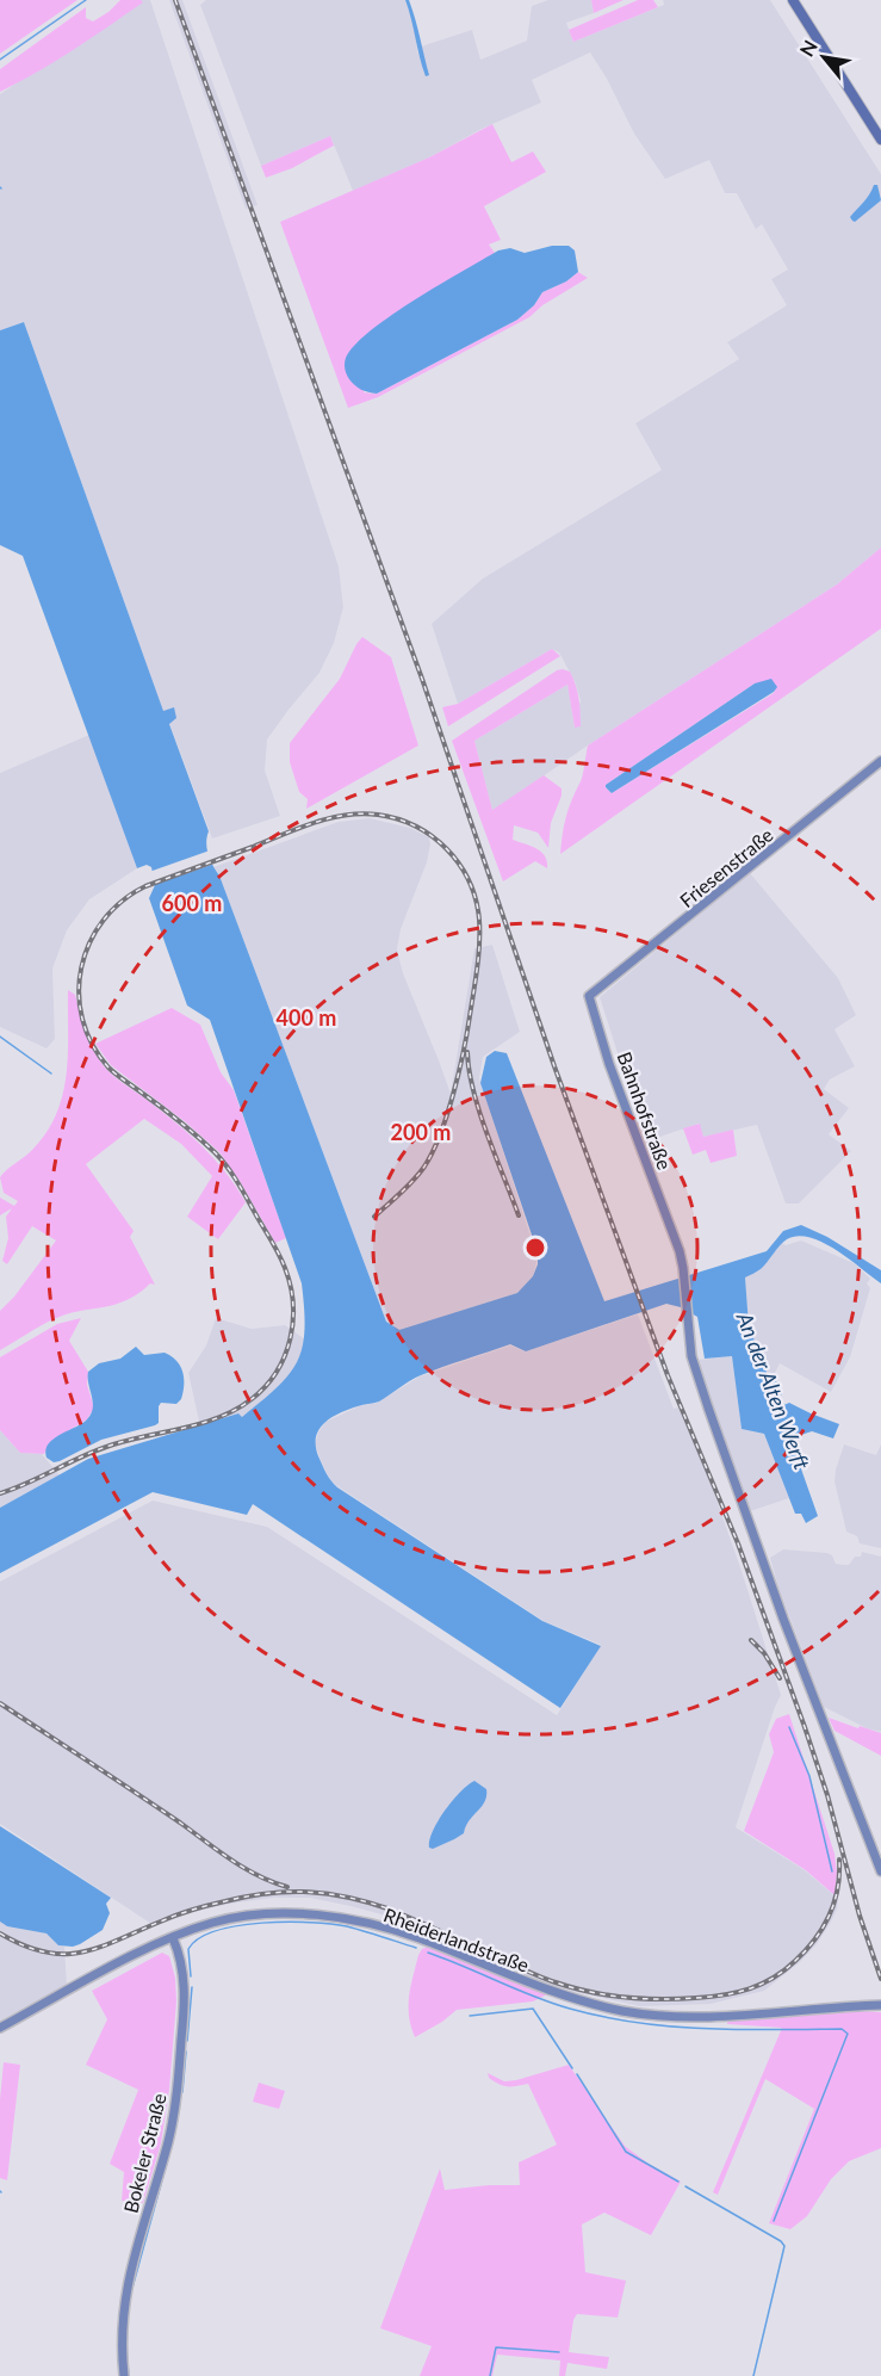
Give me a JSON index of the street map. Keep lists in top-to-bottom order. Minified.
{"streets":{"street":["Friesenstraße","Bahnhofstraße","Rheiderlandstraße","Bokeler Straße"]},"crossings":[["Friesenstraße","Bahnhofstraße"],["Rheiderlandstraße","Bokeler Straße"]],"water":["An der Alten Werft"],"north":"top left","rings":["600 m","400 m","200 m"]}
